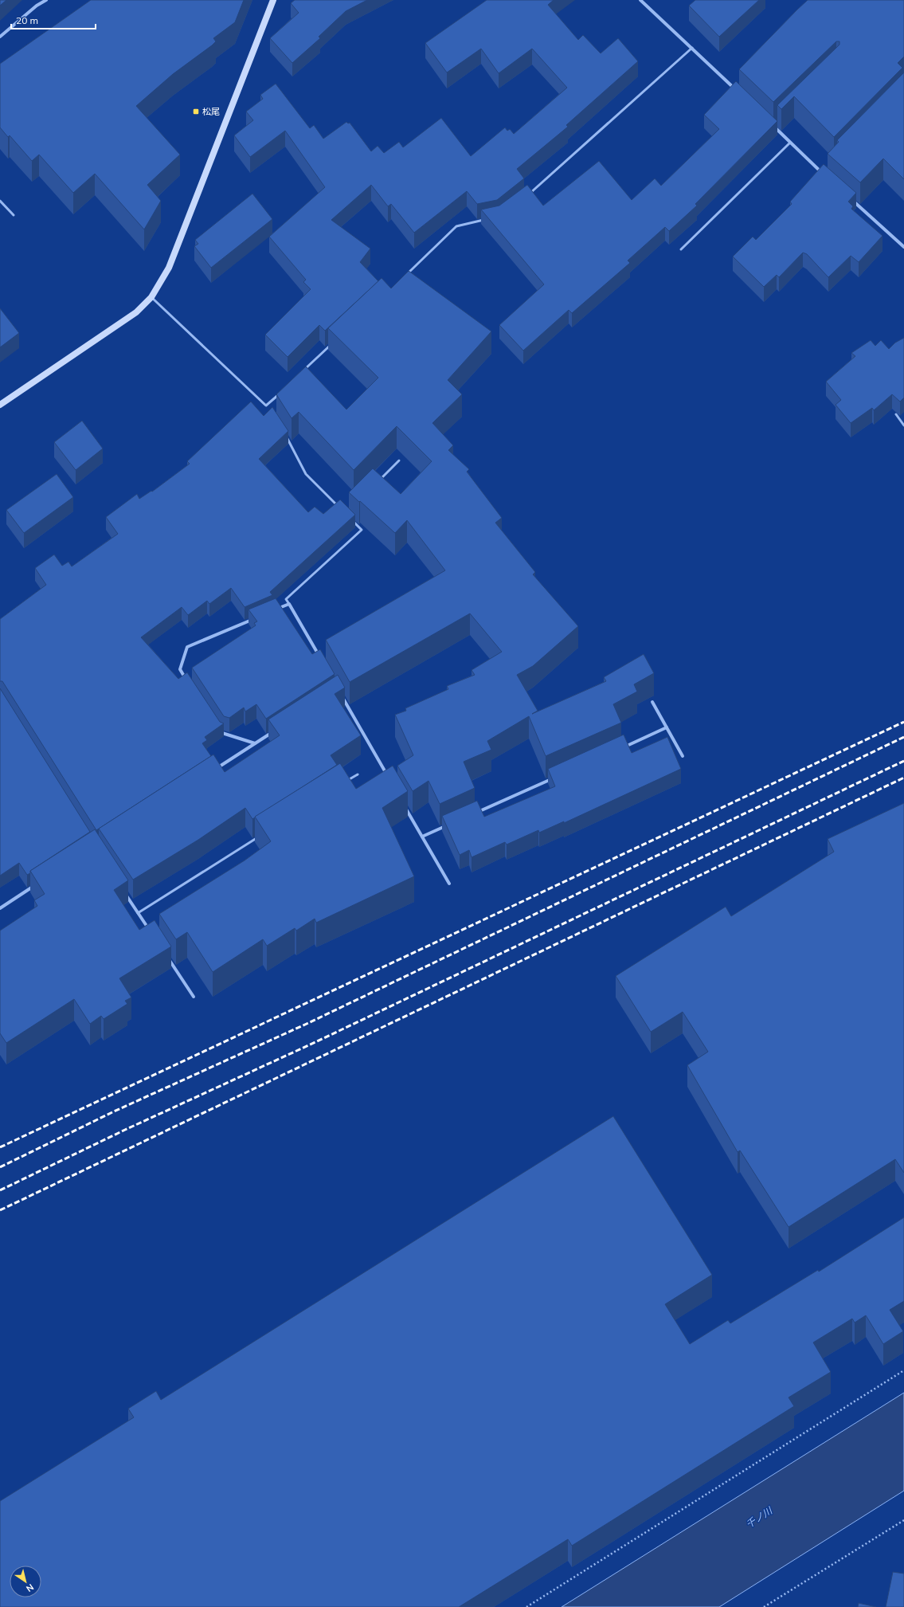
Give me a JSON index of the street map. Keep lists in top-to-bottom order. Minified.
{"water":["千ノ川"],"places":{"transit":["松尾"]},"scale_bar":"20 m","north":"bottom right"}
